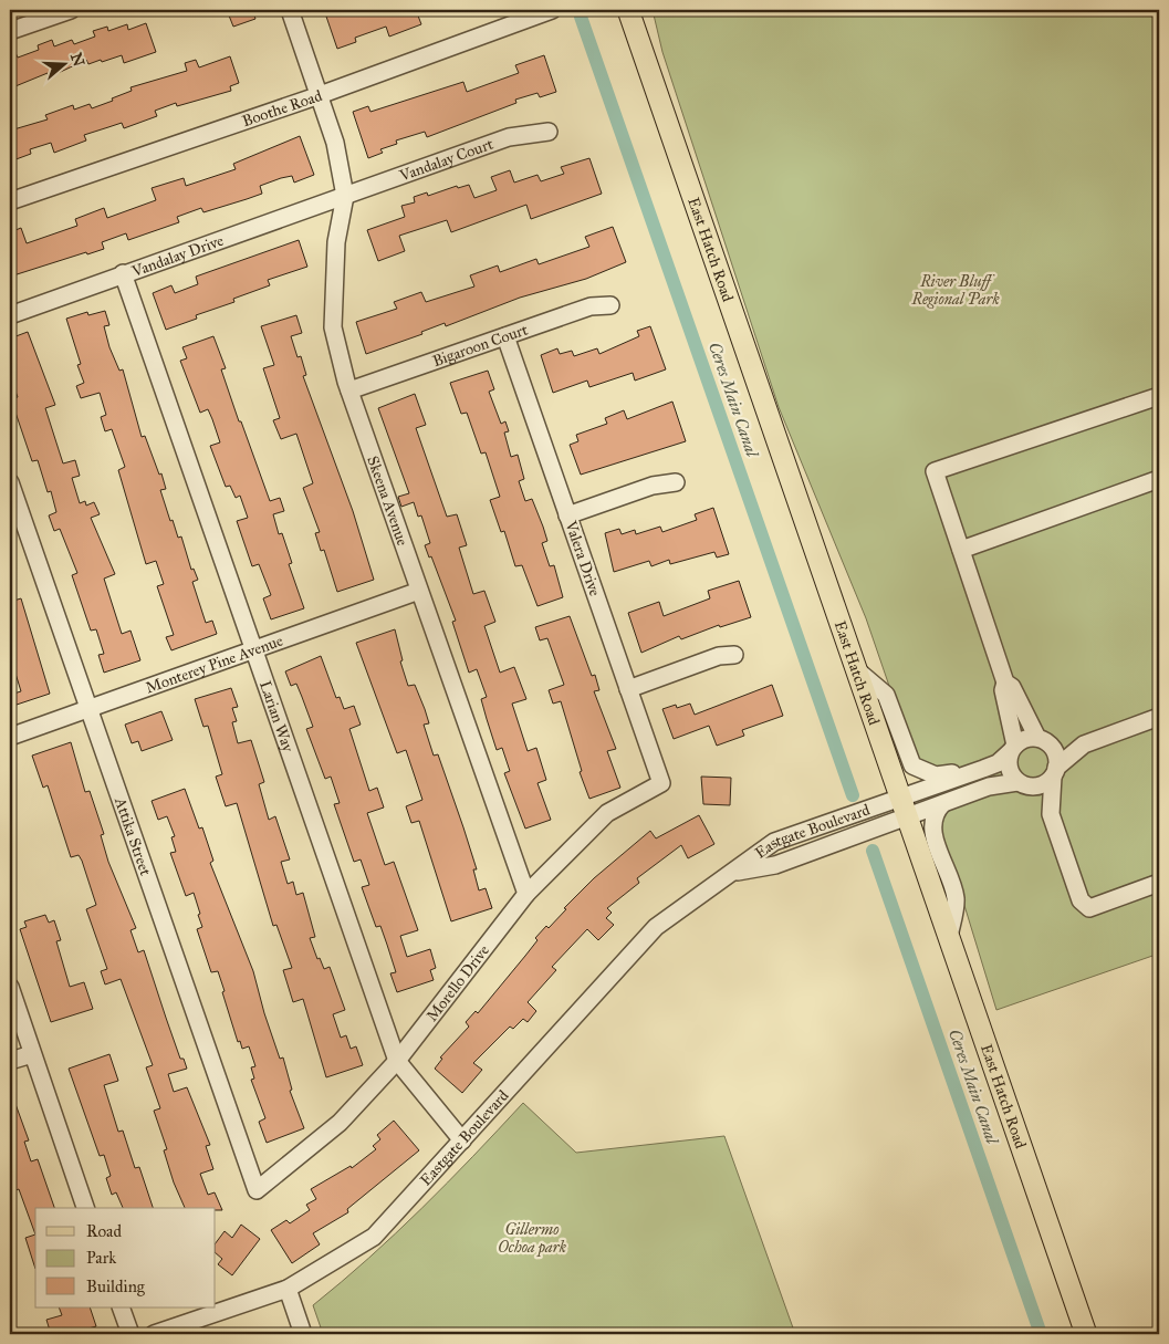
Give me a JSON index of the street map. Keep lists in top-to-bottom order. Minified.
{"streets":{"main road":["East Hatch Road"],"street":["Boothe Road","Vandalay Court","Vandalay Drive","Bigaroon Court","Skeena Avenue","Valera Drive","Monterey Pine Avenue","Larian Way","Eastgate Boulevard","Attika Street","Morello Drive"]},"crossings":[["Boothe Road","Skeena Avenue"],["Vandalay Court","Vandalay Drive"],["Vandalay Court","Skeena Avenue"],["East Hatch Road","Eastgate Boulevard"],["Vandalay Drive","Skeena Avenue"],["Vandalay Drive","Larian Way"],["Bigaroon Court","Skeena Avenue"],["Bigaroon Court","Valera Drive"],["Skeena Avenue","Monterey Pine Avenue"],["Skeena Avenue","Morello Drive"],["Valera Drive","Morello Drive"],["Monterey Pine Avenue","Larian Way"],["Monterey Pine Avenue","Attika Street"],["Larian Way","Eastgate Boulevard"],["Larian Way","Morello Drive"],["Attika Street","Morello Drive"]],"water":["Ceres Main Canal"],"parks":["River Bluff Regional Park","Gillermo Ochoa park"],"legend":["Road","Park","Building"],"north":"right"}
